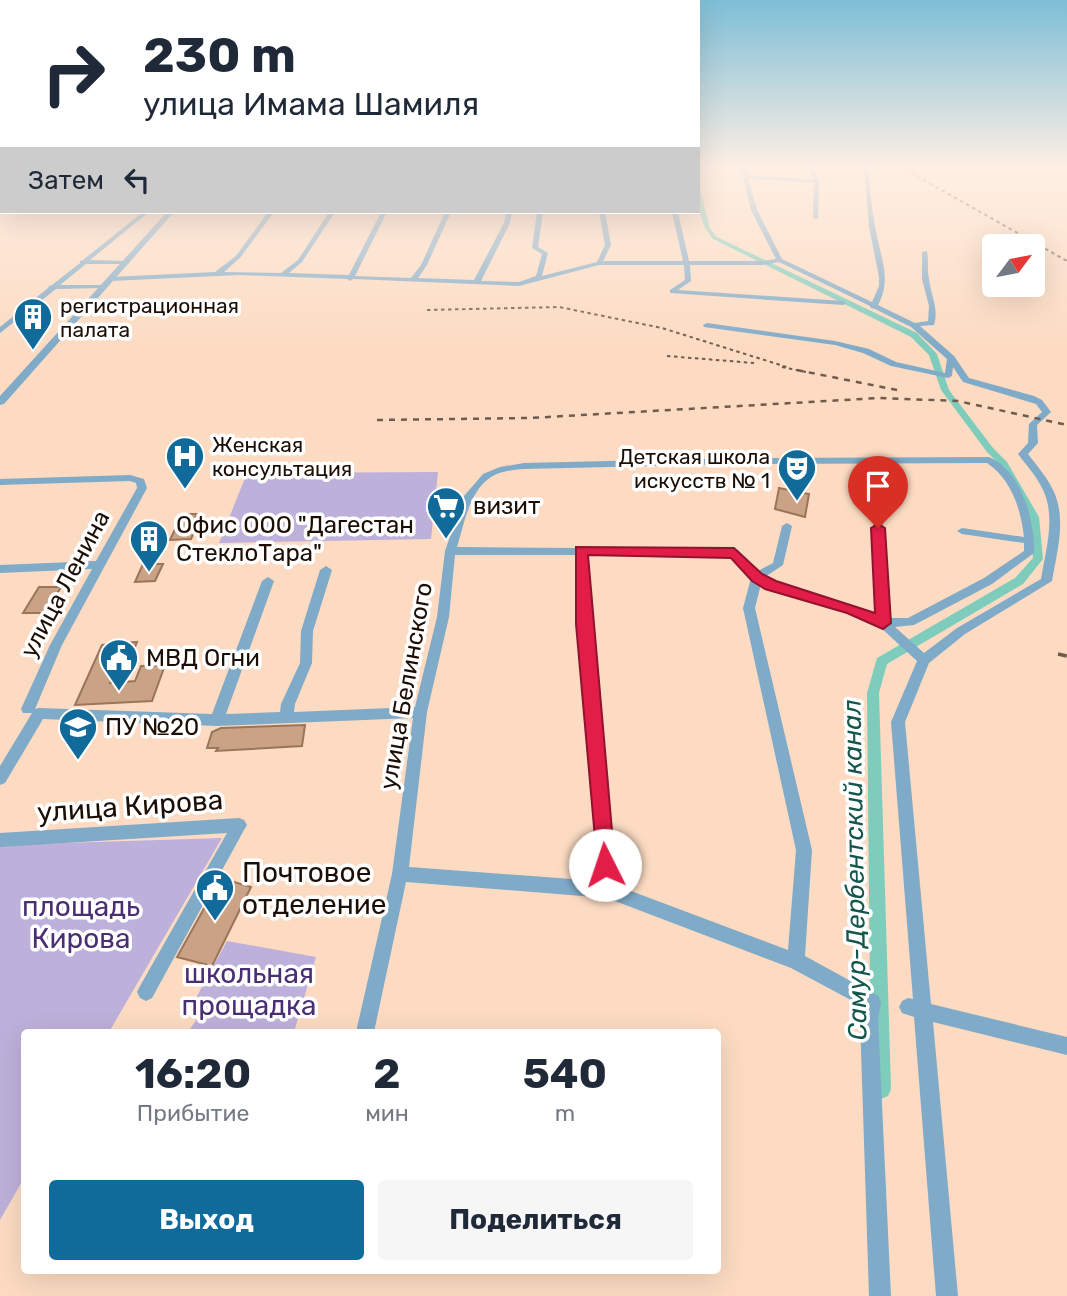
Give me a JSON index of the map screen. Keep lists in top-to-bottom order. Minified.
{"streets":{"street":["улица Ленина","улица Белинского","улица Кирова"]},"water":["Самур-Дербентский канал"],"parks":["площадь Кирова","школьная прощадка"],"places":{"building":["регистрационная палата","Офис ООО \"Дагестан СтеклоТара\""],"hospital":["Женская консультация"],"theatre":["Детская школа искусств № 1"],"supermarket":["визит"],"public building":["МВД Огни","Почтовое отделение"],"school or university":["ПУ №20"]},"north":"top right","page":{"turn":["230 m","улица Имама Шамиля"],"then":"Затем","eta":["16:20","Прибытие","2","мин","540","m"],"buttons":["Выход","Поделиться"]}}
